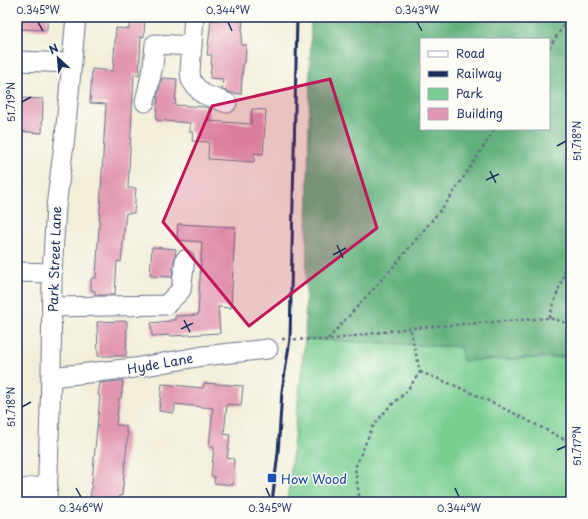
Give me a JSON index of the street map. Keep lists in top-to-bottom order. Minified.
{"streets":{"street":["Park Street Lane","Hyde Lane"]},"crossings":[["Park Street Lane","Hyde Lane"]],"places":{"transit":["How Wood"]},"legend":["Road","Railway","Park","Building"],"north":"top left","coordinates":["0.345°W","0.344°W","0.343°W","51.719°N","51.718°N","51.717°N","0.346°W"]}
